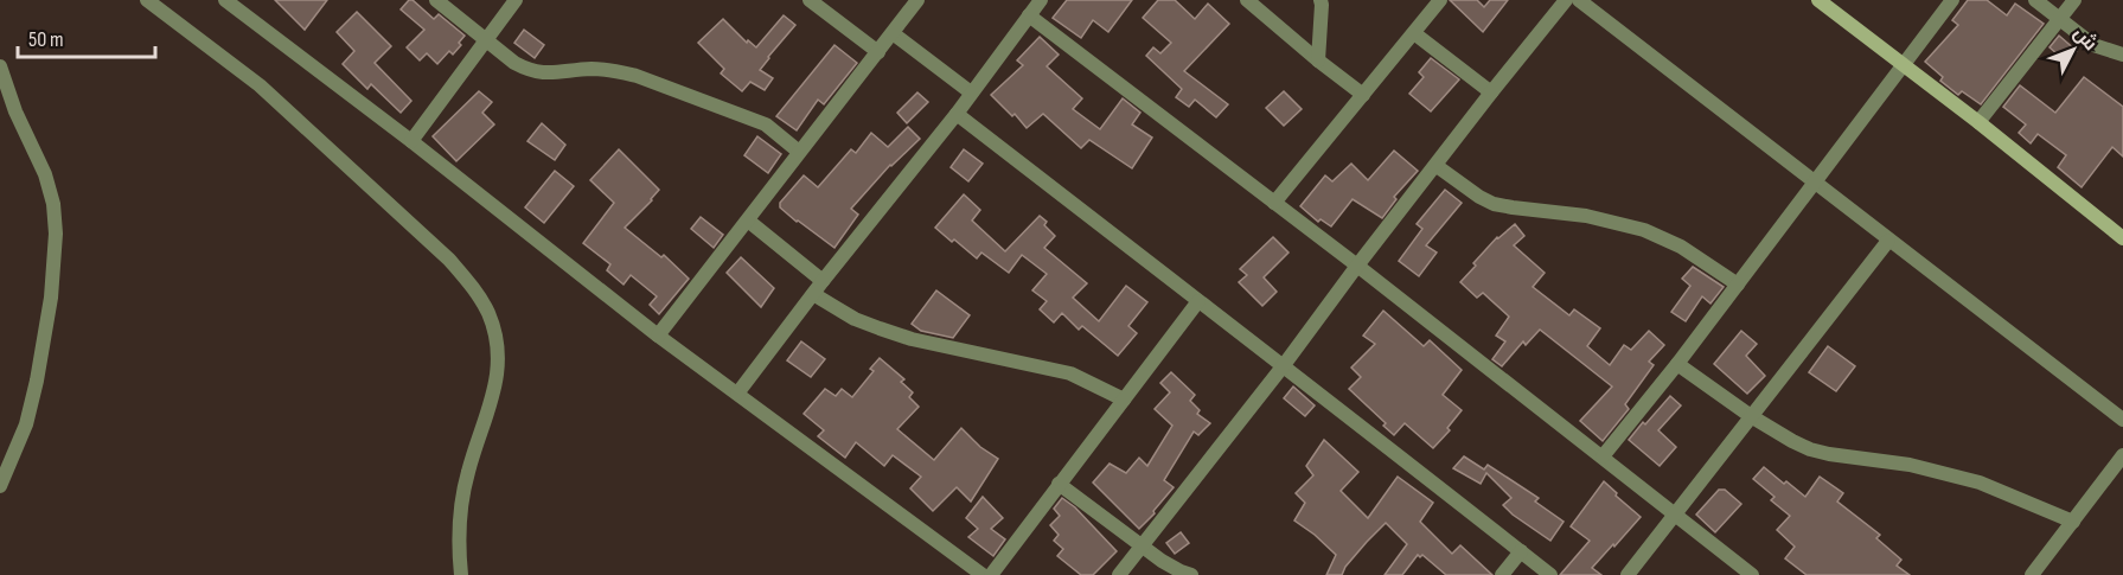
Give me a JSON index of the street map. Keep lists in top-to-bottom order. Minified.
{"scale_bar":"50 m","north":"top right"}
